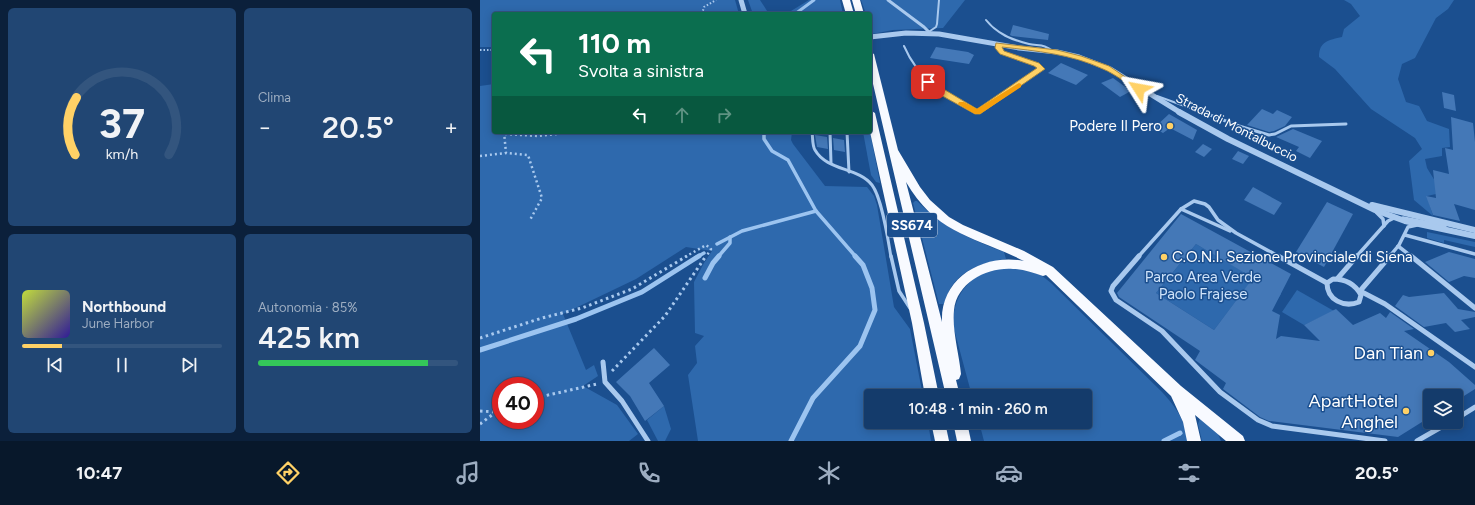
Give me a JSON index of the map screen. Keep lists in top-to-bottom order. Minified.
{"streets":{"highway":["SS674"],"street":["Strada di Montalbuccio"]},"parks":["Parco Area Verde Paolo Frajese"],"places":["Podere Il Pero","C.O.N.I. Sezione Provinciale di Siena","Dan Tian","ApartHotel Anghel"],"page":{"tile":["Clima",["Autonomia · 85%","425 km"]],"turn":["110 m","Svolta a sinistra"],"heat":["−","20.5°","+"],"song":["Northbound","June Harbor"],"limit":"40","trip":"10:48 · 1 min · 260 m","tabs":["10:47","20.5°"],"gauge":["37","km/h"]}}
